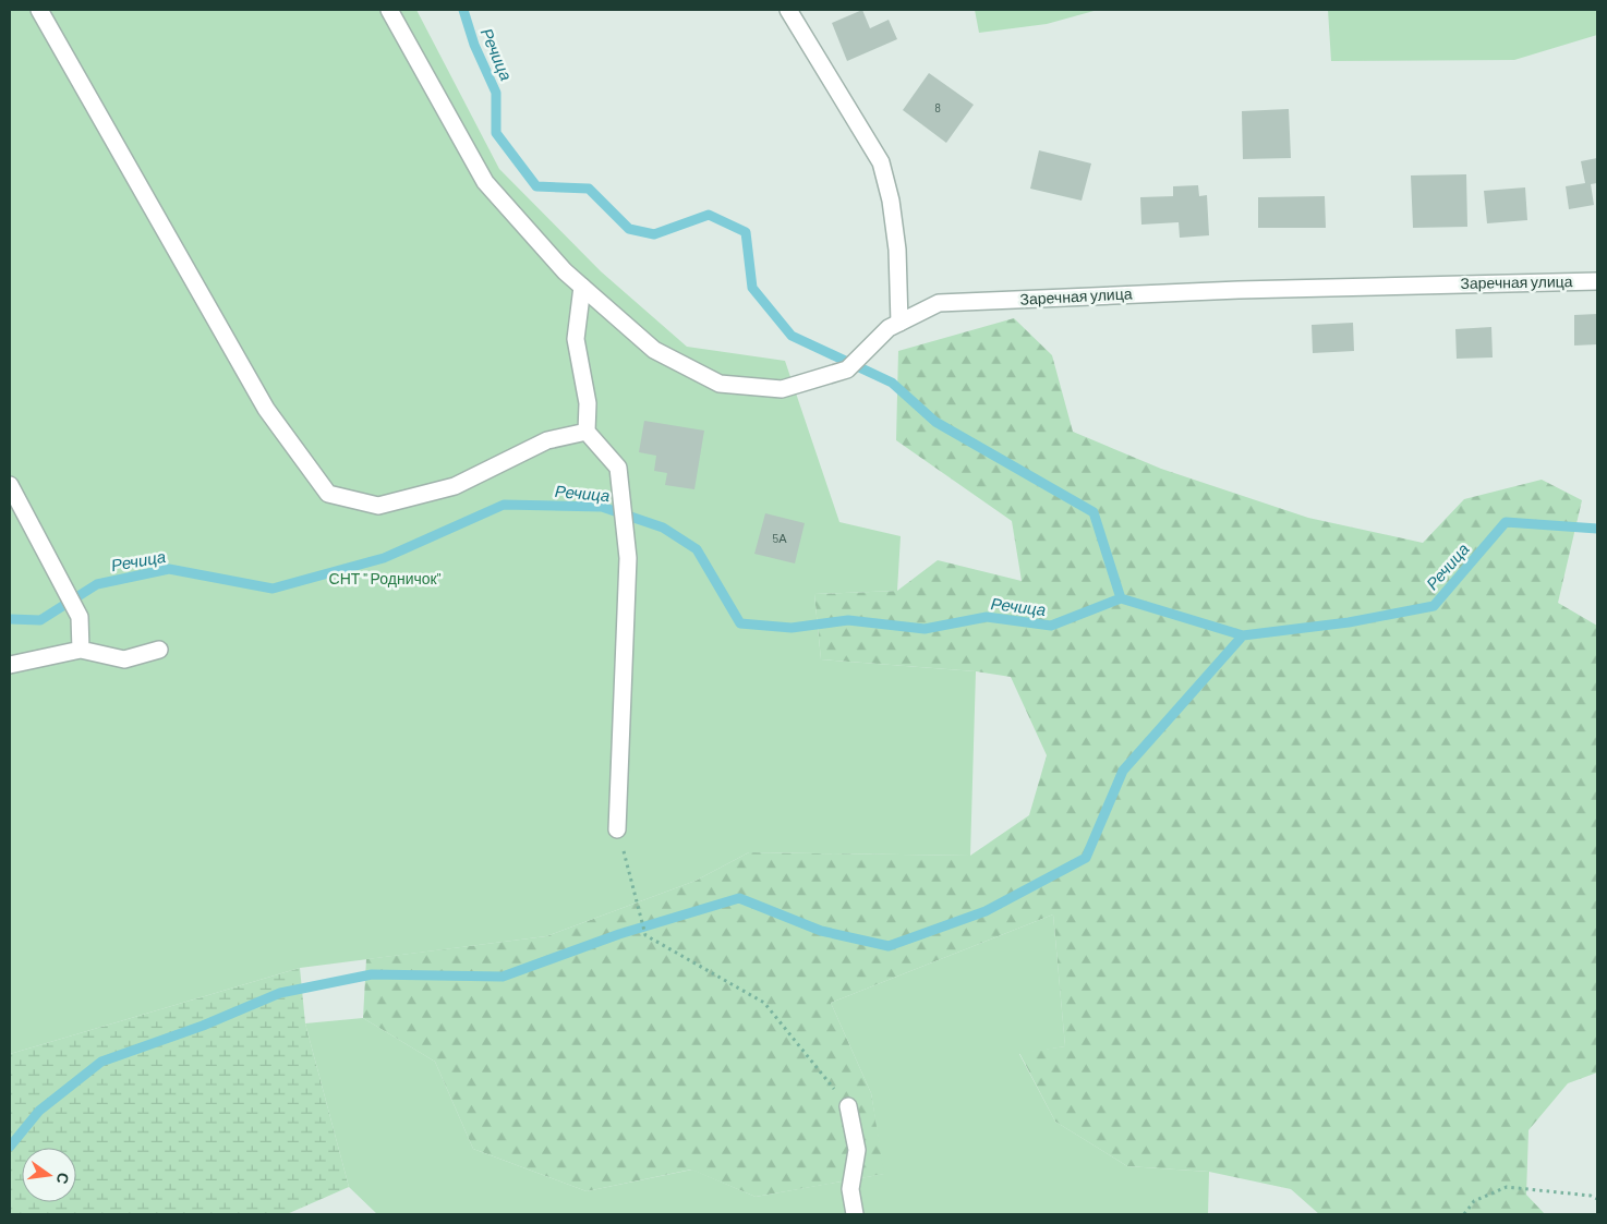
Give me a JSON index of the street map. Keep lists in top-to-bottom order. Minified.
{"streets":{"street":["Заречная улица"]},"water":["Речица"],"parks":["СНТ \" Родничок\""],"house_numbers":["8","5А"],"north":"right"}
